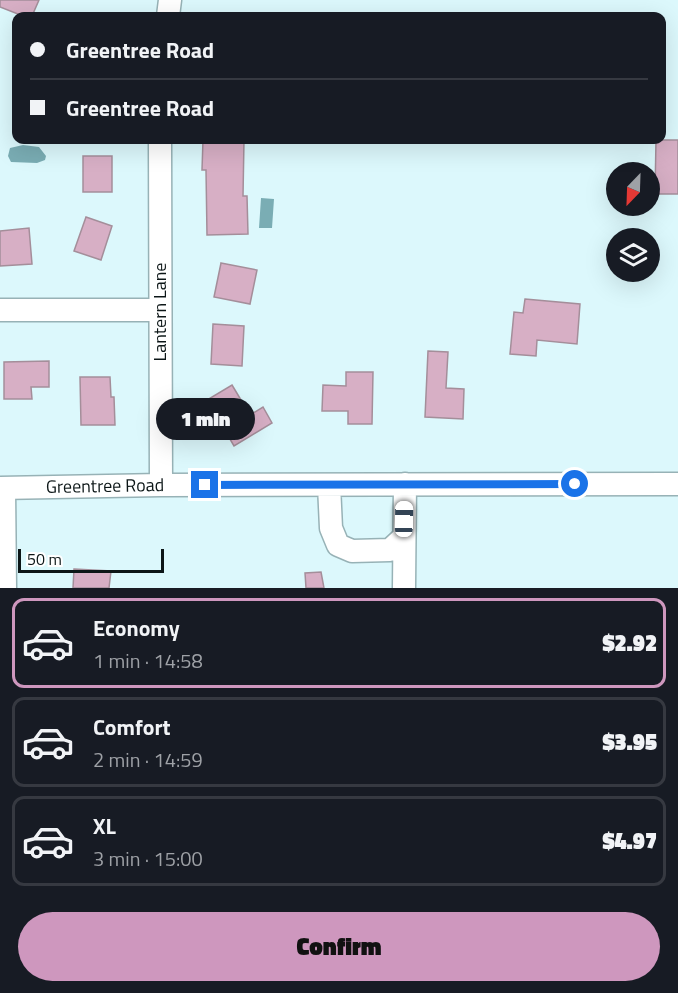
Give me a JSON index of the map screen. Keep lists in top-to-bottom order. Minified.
{"streets":{"street":["Lantern Lane","Greentree Road"]},"crossings":[["Lantern Lane","Greentree Road"]],"scale_bar":"50 m","north":"bottom left","page":{"banner":["Greentree Road","Greentree Road"],"bubble":"1 min","scale":"50 m","list":[{"name":"Economy","note":"1 min · 14:58","value":"$2.92"},{"name":"Comfort","note":"2 min · 14:59","value":"$3.95"},{"name":"XL","note":"3 min · 15:00","value":"$4.97"}],"buttons":"Confirm"}}
